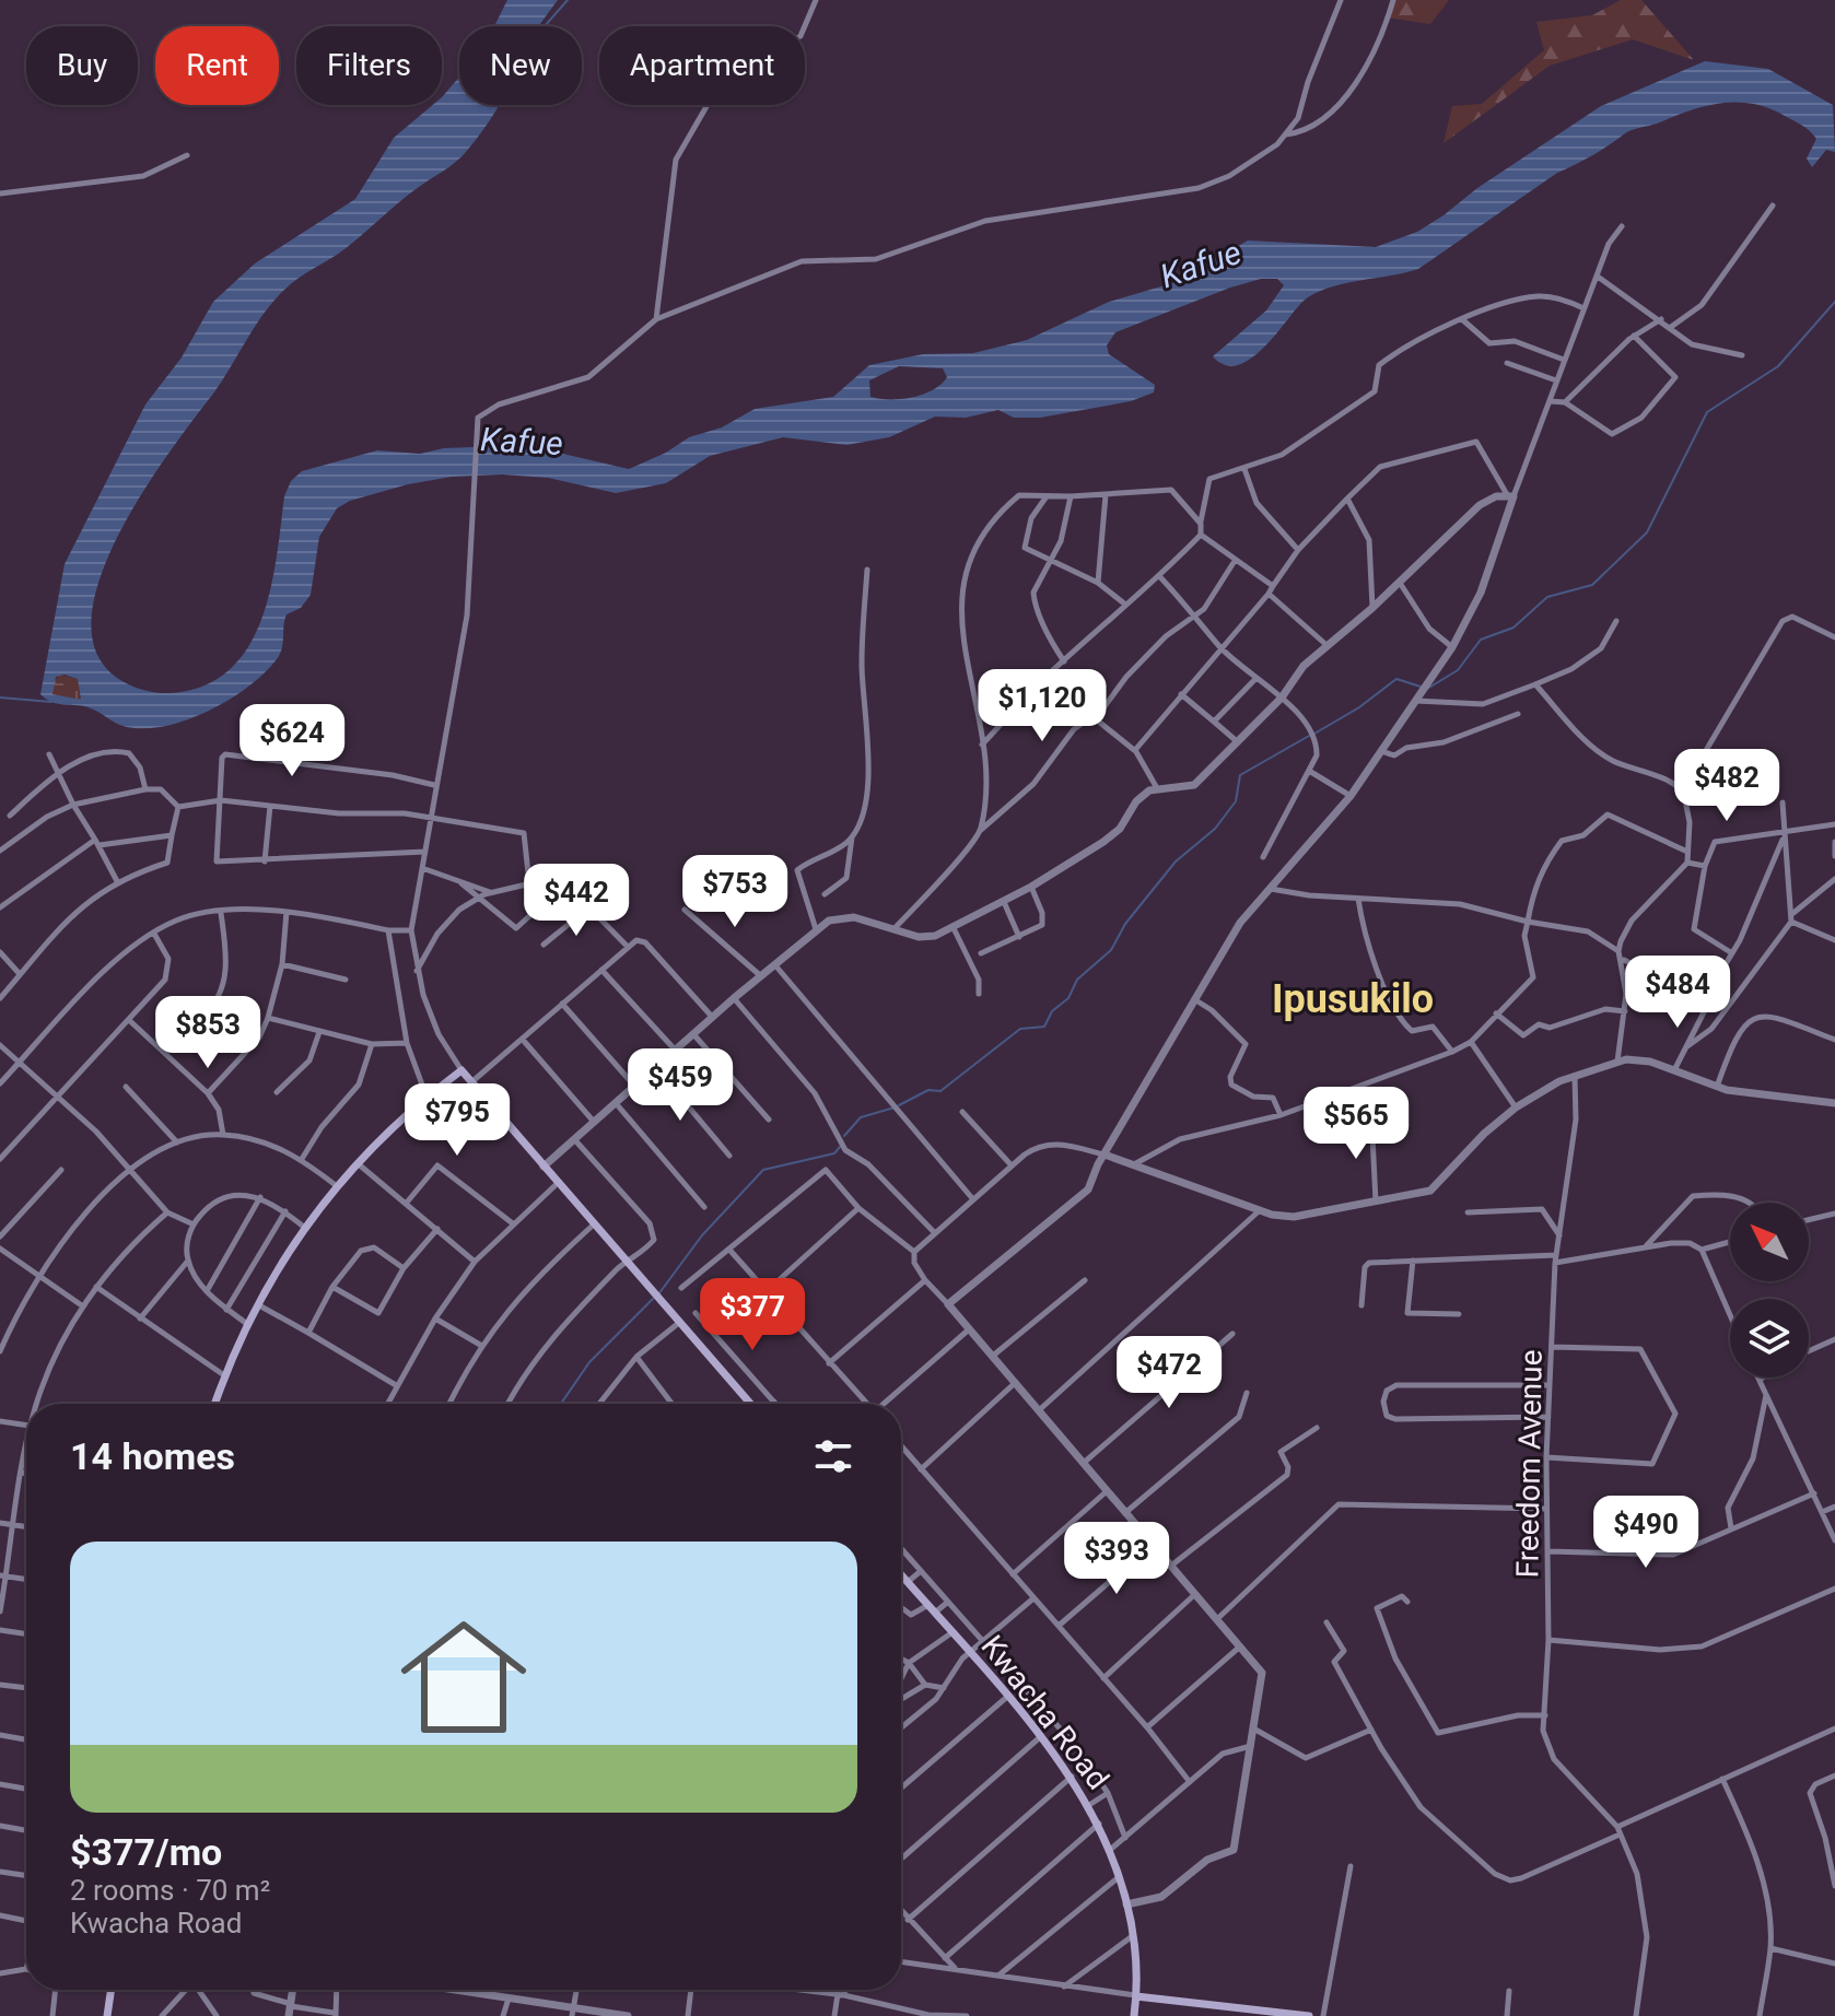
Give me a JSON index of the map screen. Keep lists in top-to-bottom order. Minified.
{"streets":{"main road":["Kwacha Road"],"street":["Freedom Avenue"]},"districts":["Ipusukilo"],"water":["Kafue"],"north":"top left","page":{"chip":["Buy","Rent","Filters","New","Apartment"],"price":["$1,120","$624","$482","$753","$442","$484","$853","$459","$795","$565","$377","$472","$490","$393"],"heading":"14 homes","list":[{"name":"$377/mo","note":"2 rooms · 70 m² · Kwacha Road"}]}}
